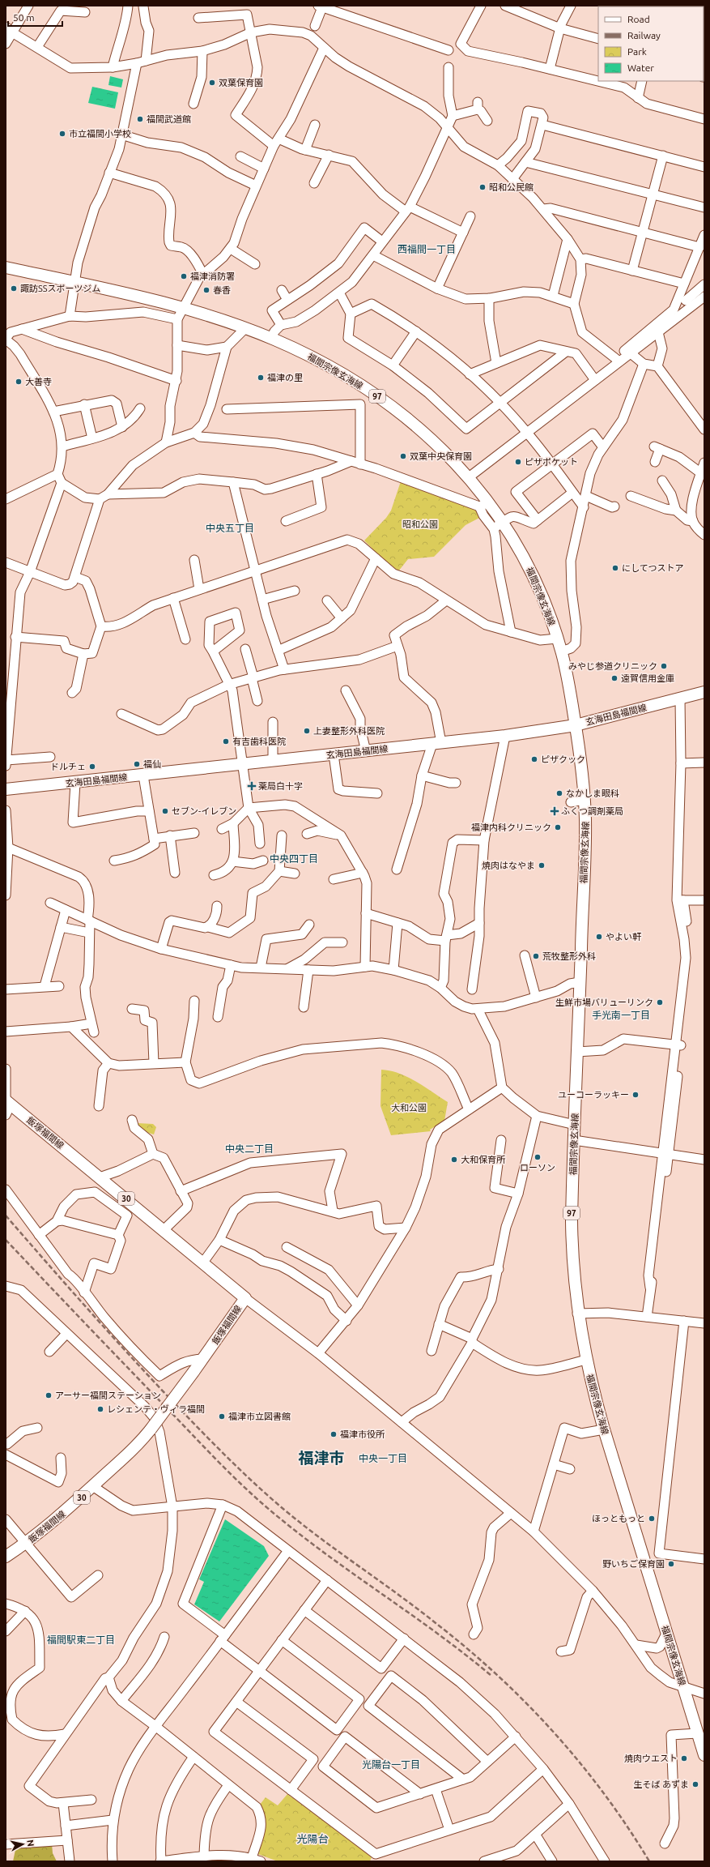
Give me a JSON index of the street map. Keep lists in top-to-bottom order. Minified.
{"streets":{"main road":["福間宗像玄海線","97","玄海田島福間線","飯塚福間線","30"]},"crossings":[["福間宗像玄海線","玄海田島福間線"]],"districts":["西福間一丁目","中央五丁目","中央四丁目","手光南一丁目","中央二丁目","福津市","中央一丁目","福間駅東二丁目","光陽台一丁目","光陽台"],"parks":["昭和公園","大和公園"],"places":{"other":["双葉保育園","福間武道館","市立福間小学校","昭和公民館","福津消防署","諏訪SSスポーツジム","春香","福津の里","大善寺","双葉中央保育園","ピザポケット","にしてつストア","みやじ参道クリニック","遠賀信用金庫","上妻整形外科医院","有吉歯科医院","ピザクック","福仙","ドルチェ","なかしま眼科","セブン-イレブン","福津内科クリニック","焼肉はなやま","やよい軒","荒牧整形外科","生鮮市場バリューリンク","ユーコーラッキー","ローソン","大和保育所","アーサー福間ステーション","レシェンテ・ヴィラ福間","福津市立図書館","福津市役所","ほっともっと","野いちご保育園","焼肉ウエスト","生そば あずま"],"health":["薬局白十字","ふくつ調剤薬局"]},"legend":["Road","Railway","Park","Water"],"scale_bar":"50 m","north":"right"}
